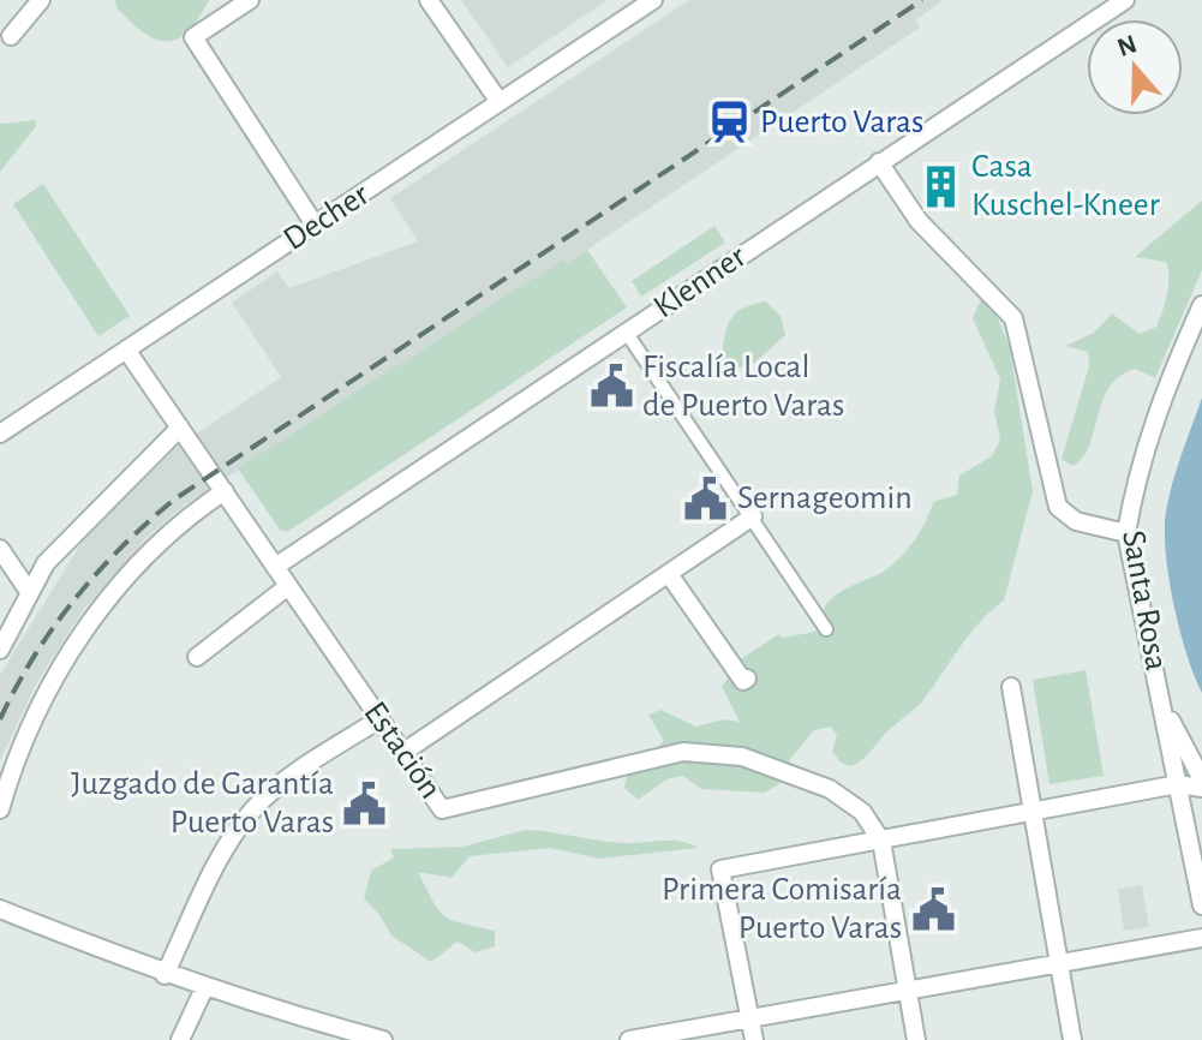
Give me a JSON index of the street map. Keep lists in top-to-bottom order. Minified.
{"streets":{"street":["Decher","Klenner","Santa Rosa","Estación"]},"crossings":[["Decher","Estación"],["Klenner","Estación"]],"places":{"station":["Puerto Varas"],"building":["Casa Kuschel-Kneer"],"public building":["Fiscalía Local de Puerto Varas","Sernageomin","Juzgado de Garantía Puerto Varas","Primera Comisaría Puerto Varas"]},"north":"top"}
